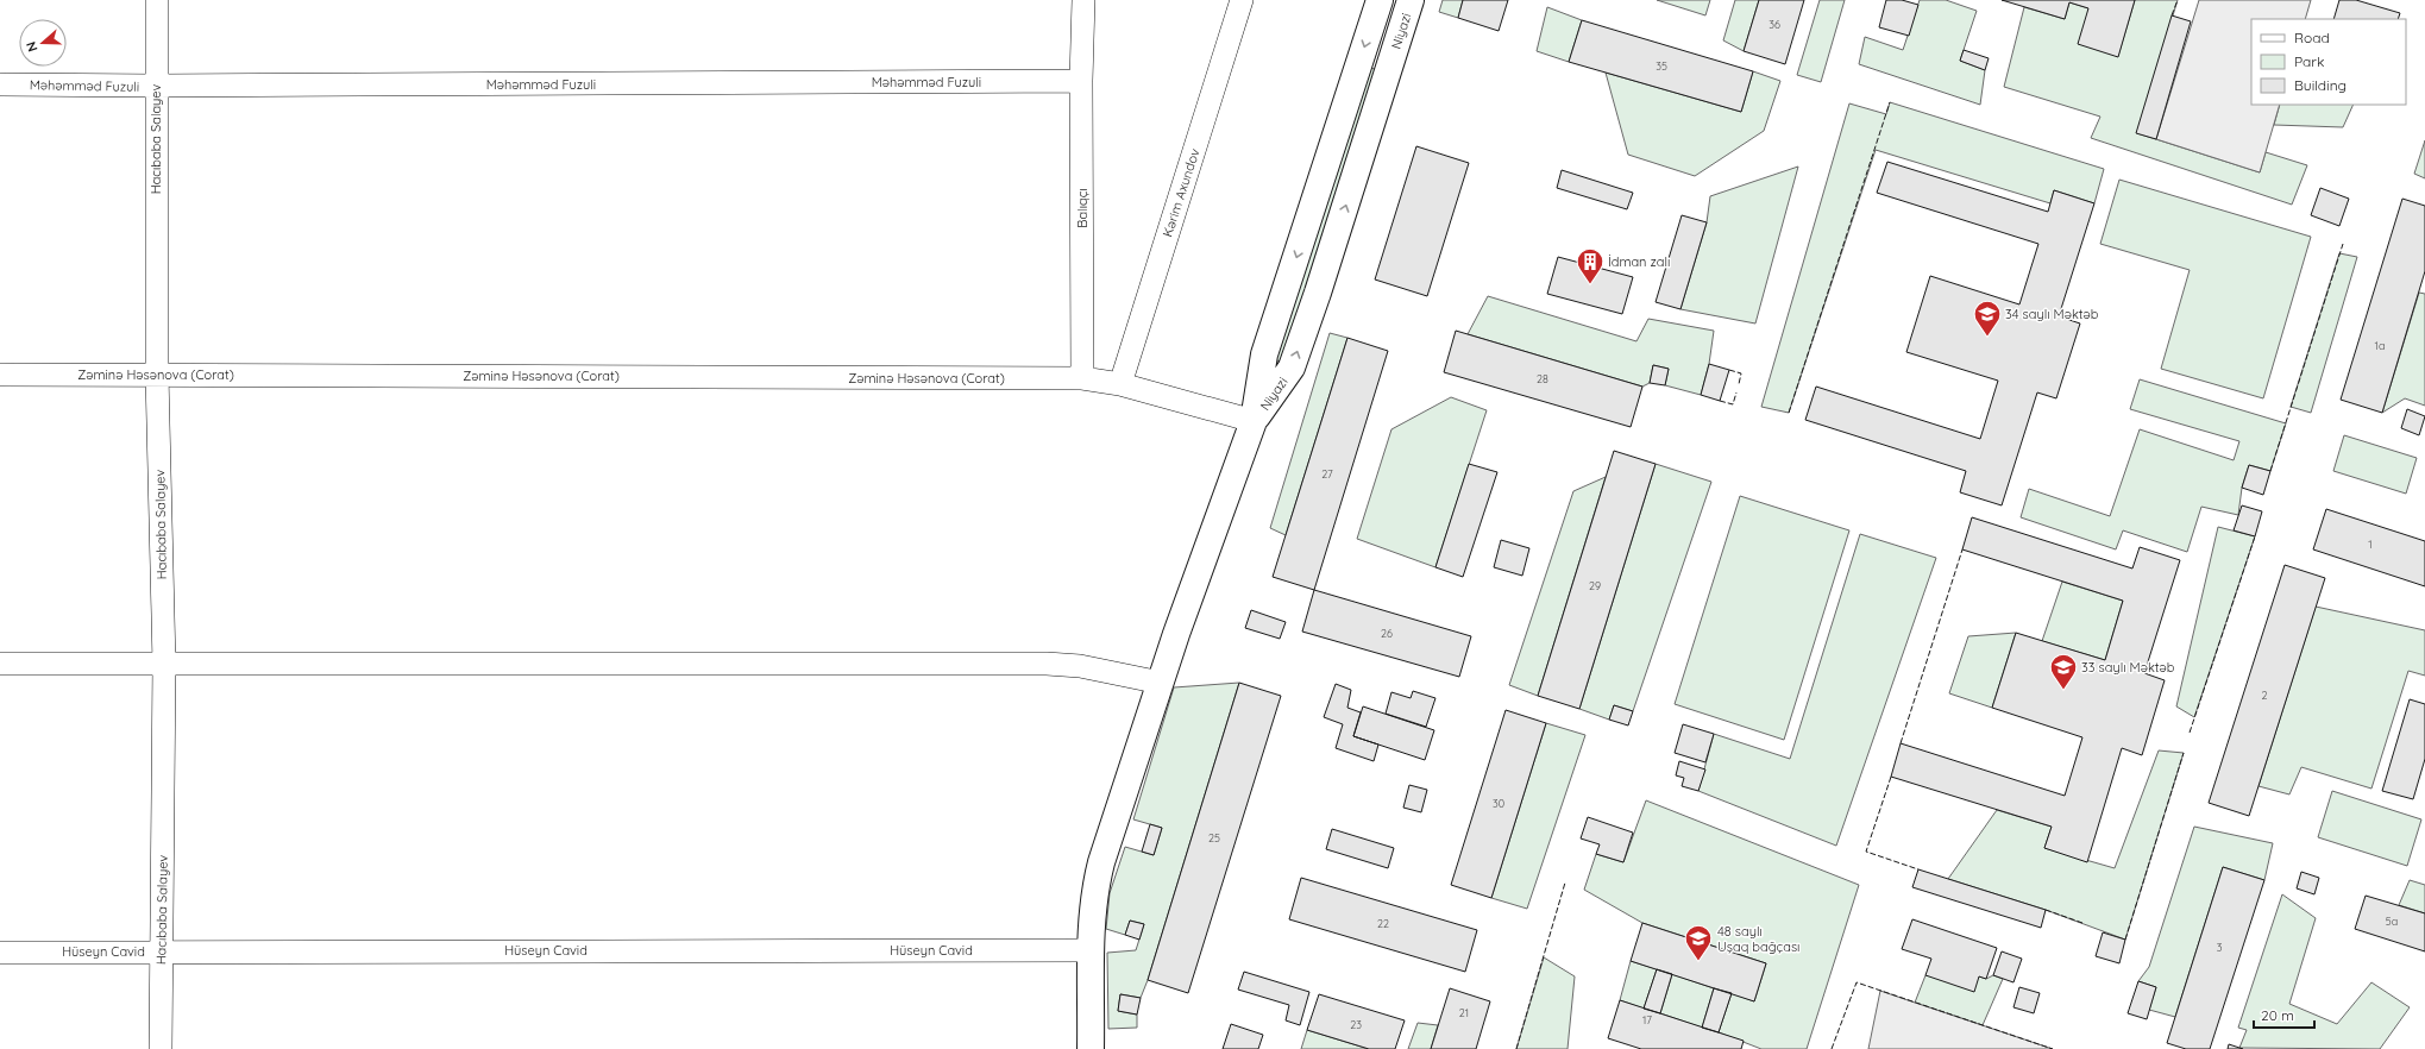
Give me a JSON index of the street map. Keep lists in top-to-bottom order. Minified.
{"streets":{"main road":["Niyazi"],"street":["Məhəmməd Fuzuli","Hacıbaba Salayev","Kərim Axundov","Balıqçı","Zəminə Həsənova (Corat)","Hüseyn Cavid"]},"crossings":[["Məhəmməd Fuzuli","Hacıbaba Salayev"],["Məhəmməd Fuzuli","Balıqçı"],["Hacıbaba Salayev","Zəminə Həsənova (Corat)"],["Hacıbaba Salayev","Hüseyn Cavid"],["Balıqçı","Zəminə Həsənova (Corat)"]],"places":{"building":["İdman zalı"],"school or university":["34 saylı Məktəb","33 saylı Məktəb","48 saylı Uşaq bağçası"]},"house_numbers":["36","35","1a","28","27","1","29","26","2","30","25","5a","22","3","21","17","23"],"legend":["Road","Park","Building"],"scale_bar":"20 m","north":"left"}
